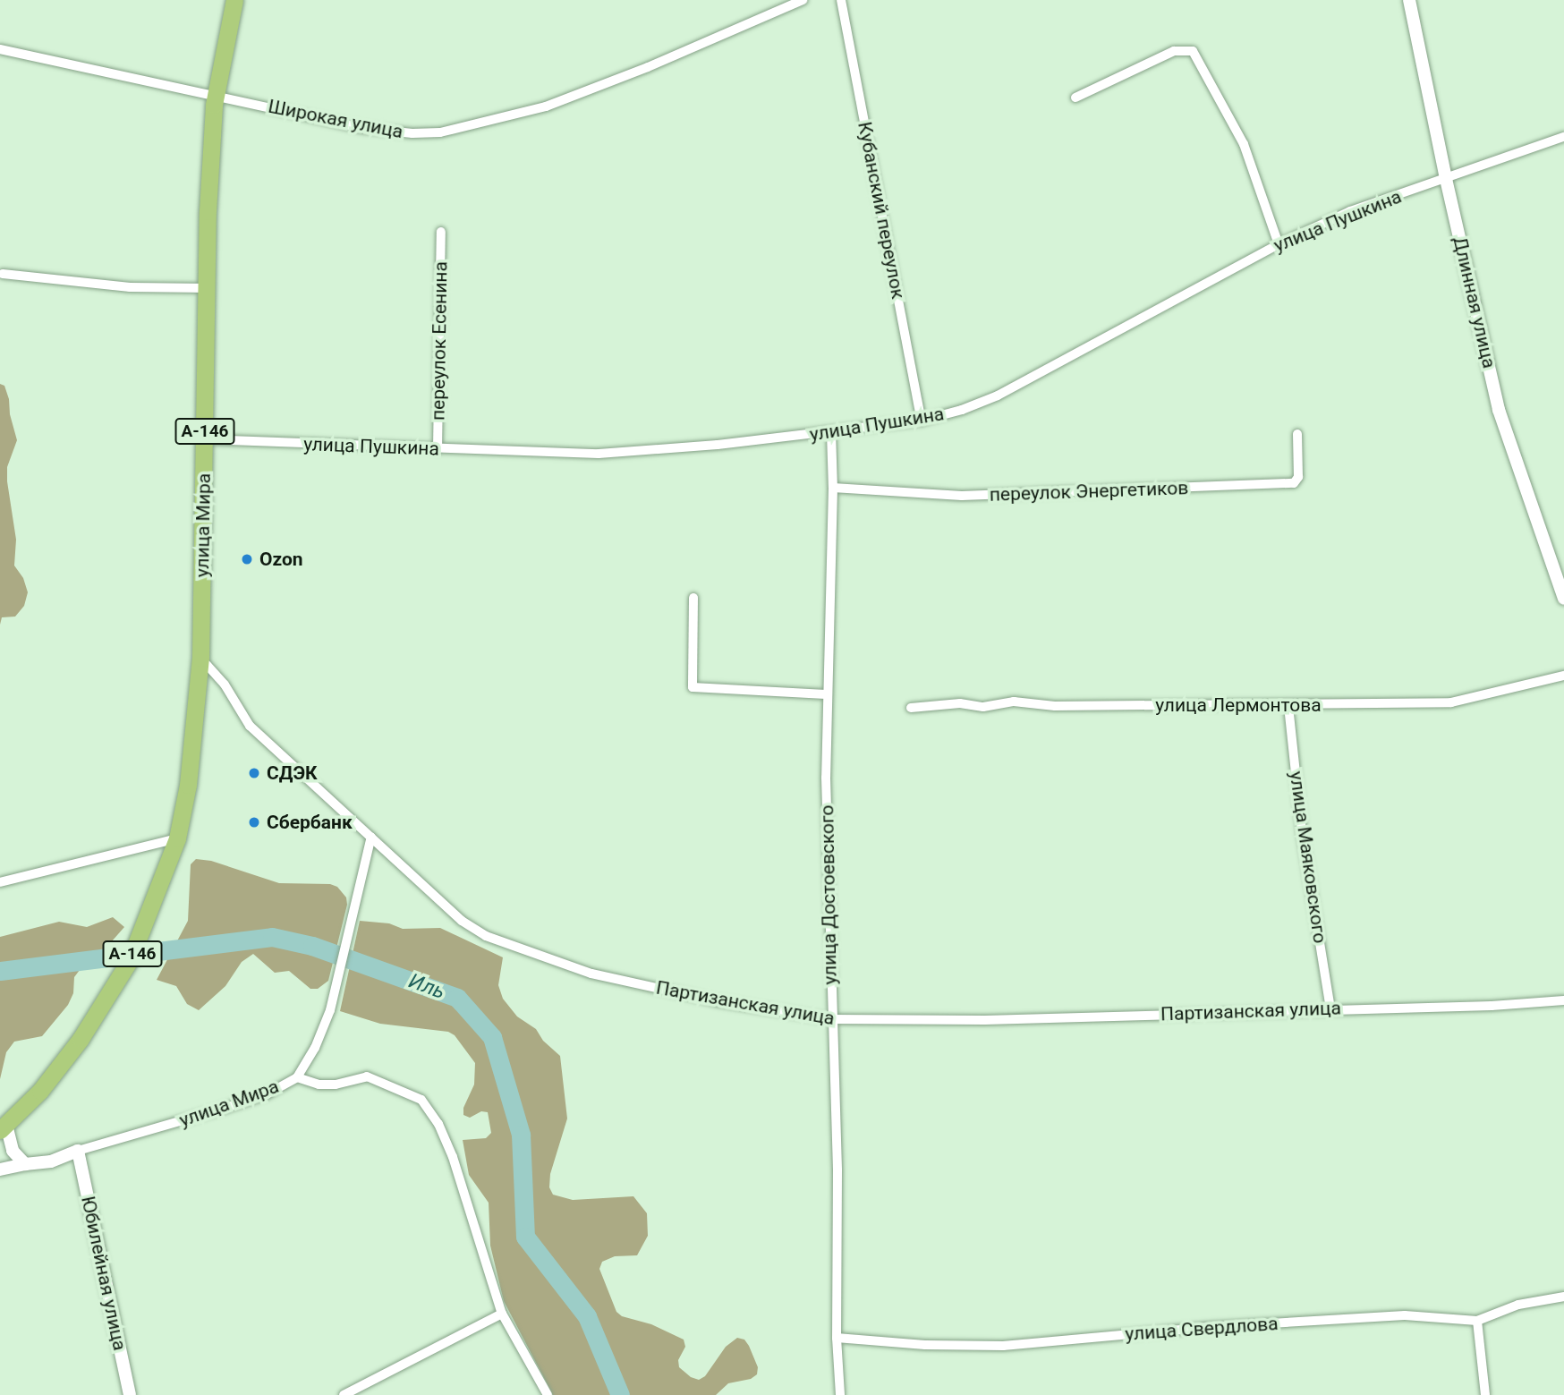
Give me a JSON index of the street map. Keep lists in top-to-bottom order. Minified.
{"streets":{"highway":["А-146","улица Мира"],"main road":["Длинная улица","Юбилейная улица"],"street":["Широкая улица","Кубанский переулок","улица Пушкина","переулок Есенина","переулок Энергетиков","улица Лермонтова","улица Маяковского","улица Достоевского","Партизанская улица","улица Свердлова"]},"crossings":[["Широкая улица","улица Мира"],["Кубанский переулок","улица Пушкина"],["улица Пушкина","Длинная улица"],["улица Пушкина","переулок Есенина"],["улица Пушкина","улица Мира"],["улица Пушкина","улица Достоевского"],["переулок Энергетиков","улица Достоевского"],["улица Мира","Партизанская улица"],["улица Мира","Юбилейная улица"],["улица Лермонтова","улица Маяковского"],["улица Маяковского","Партизанская улица"],["улица Достоевского","Партизанская улица"],["улица Достоевского","улица Свердлова"]],"water":["Иль"],"places":["Ozon","СДЭК","Сбербанк"]}
